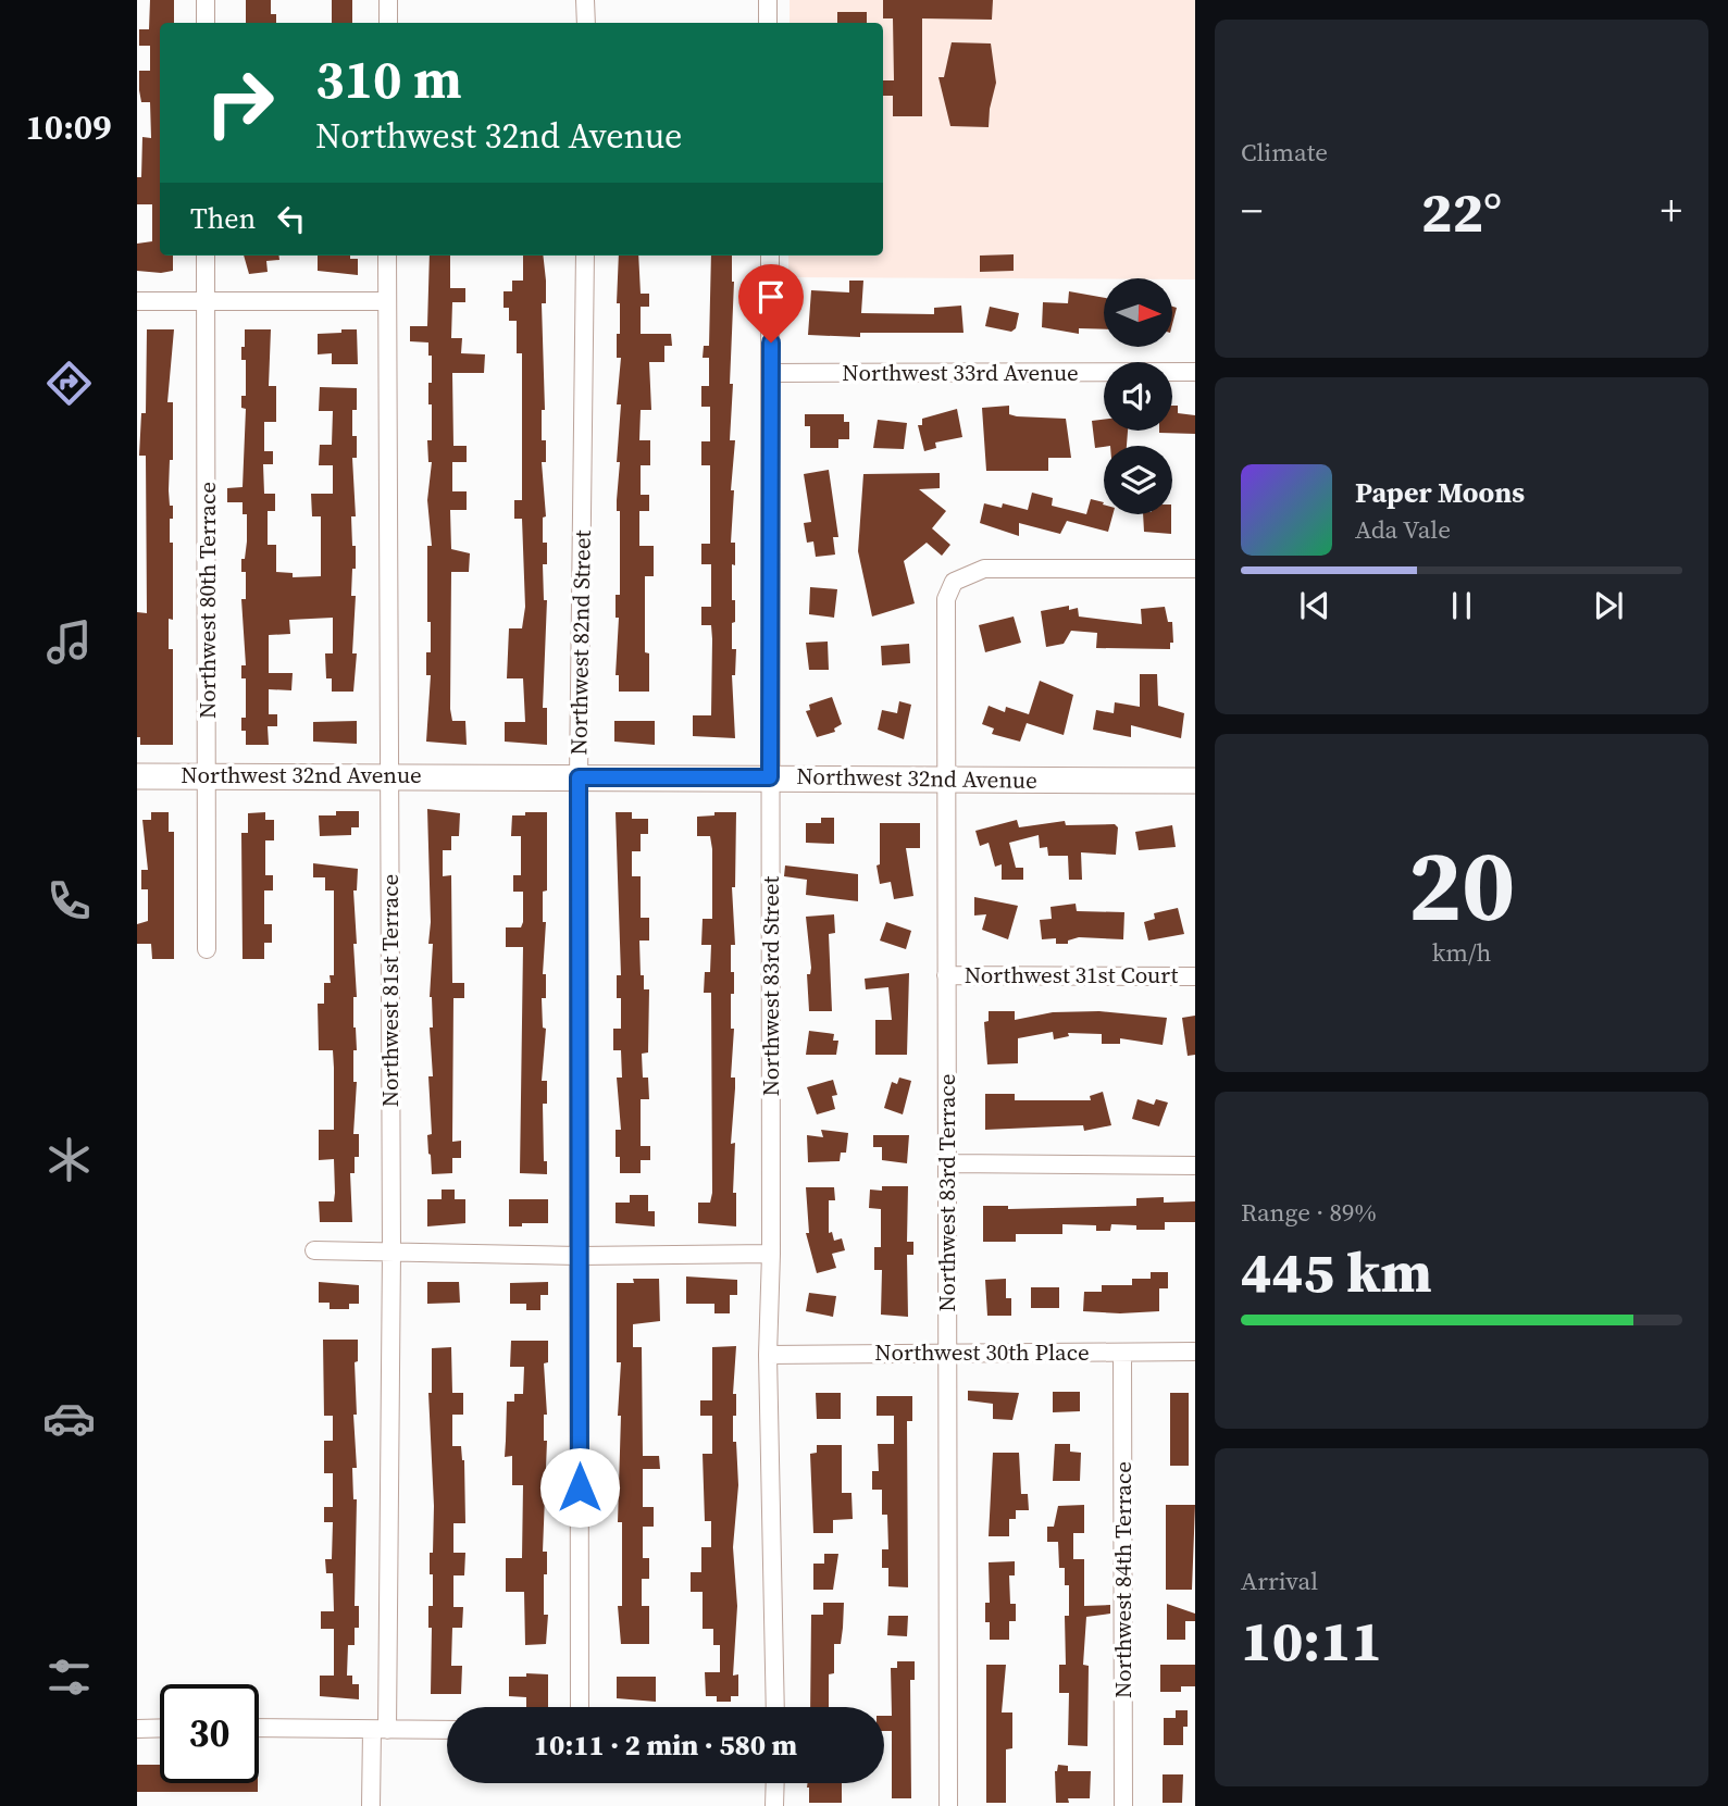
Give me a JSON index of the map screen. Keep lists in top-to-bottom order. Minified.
{"streets":{"main road":["Northwest 32nd Avenue"],"street":["Northwest 33rd Avenue","Northwest 80th Terrace","Northwest 82nd Street","Northwest 31st Court","Northwest 83rd Street","Northwest 81st Terrace","Northwest 83rd Terrace","Northwest 30th Place","Northwest 84th Terrace"]},"crossings":[["Northwest 33rd Avenue","Northwest 83rd Street"],["Northwest 80th Terrace","Northwest 32nd Avenue"],["Northwest 82nd Street","Northwest 32nd Avenue"],["Northwest 32nd Avenue","Northwest 83rd Street"],["Northwest 32nd Avenue","Northwest 81st Terrace"],["Northwest 32nd Avenue","Northwest 83rd Terrace"],["Northwest 31st Court","Northwest 83rd Terrace"],["Northwest 83rd Street","Northwest 30th Place"],["Northwest 83rd Terrace","Northwest 30th Place"],["Northwest 30th Place","Northwest 84th Terrace"]],"north":"right","page":{"tabs":"10:09","tile":["Climate",["20","km/h"],["Range · 89%","445 km"],["Arrival","10:11"]],"turn":["310 m","Northwest 32nd Avenue"],"heat":["−","22°","+"],"then":"Then","song":["Paper Moons","Ada Vale"],"limit":"30","trip":"10:11 · 2 min · 580 m"}}
